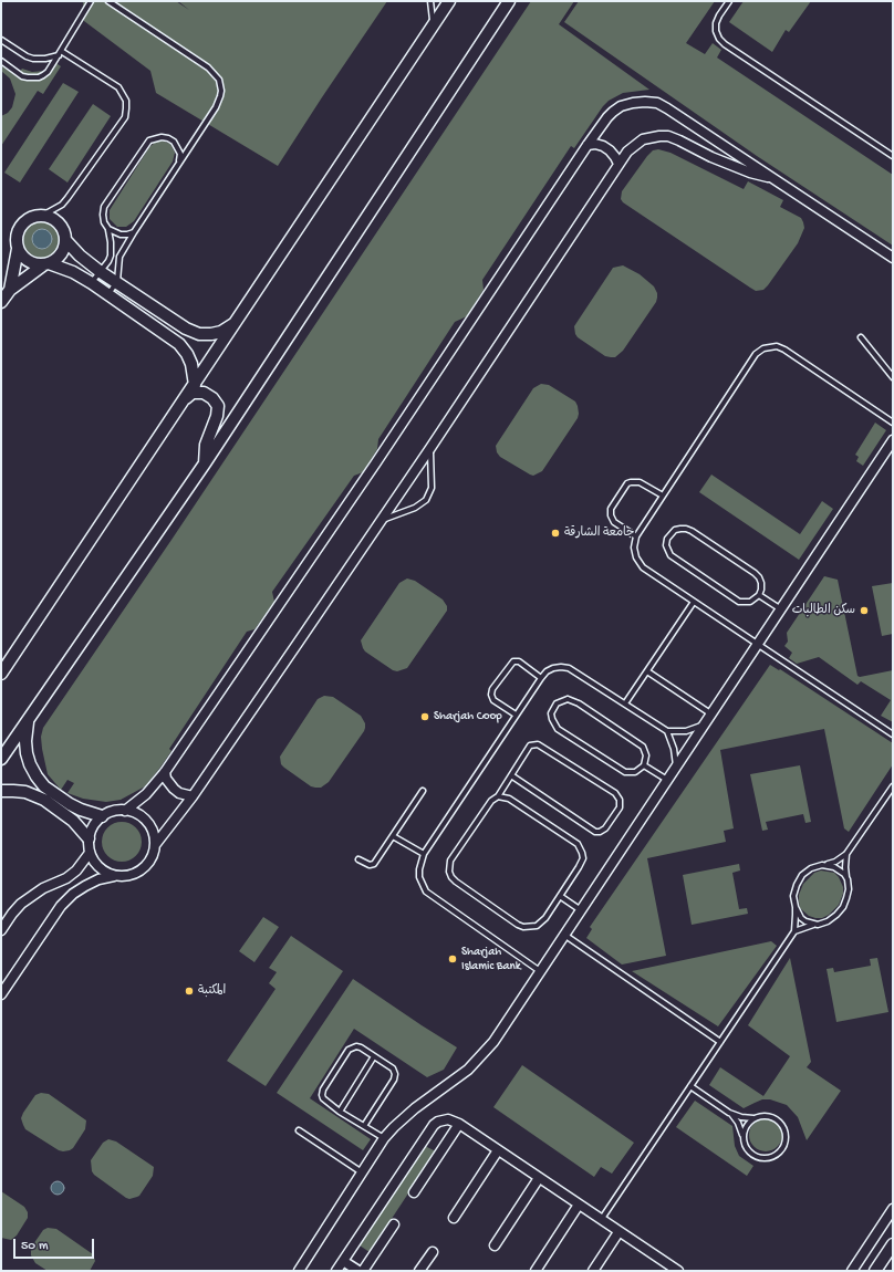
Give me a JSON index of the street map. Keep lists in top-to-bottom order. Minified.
{"places":["جامعة الشارقة","سكن الطالبات","Sharjah Coop","Sharjah Islamic Bank","المكتبة"],"scale_bar":"50 m"}
